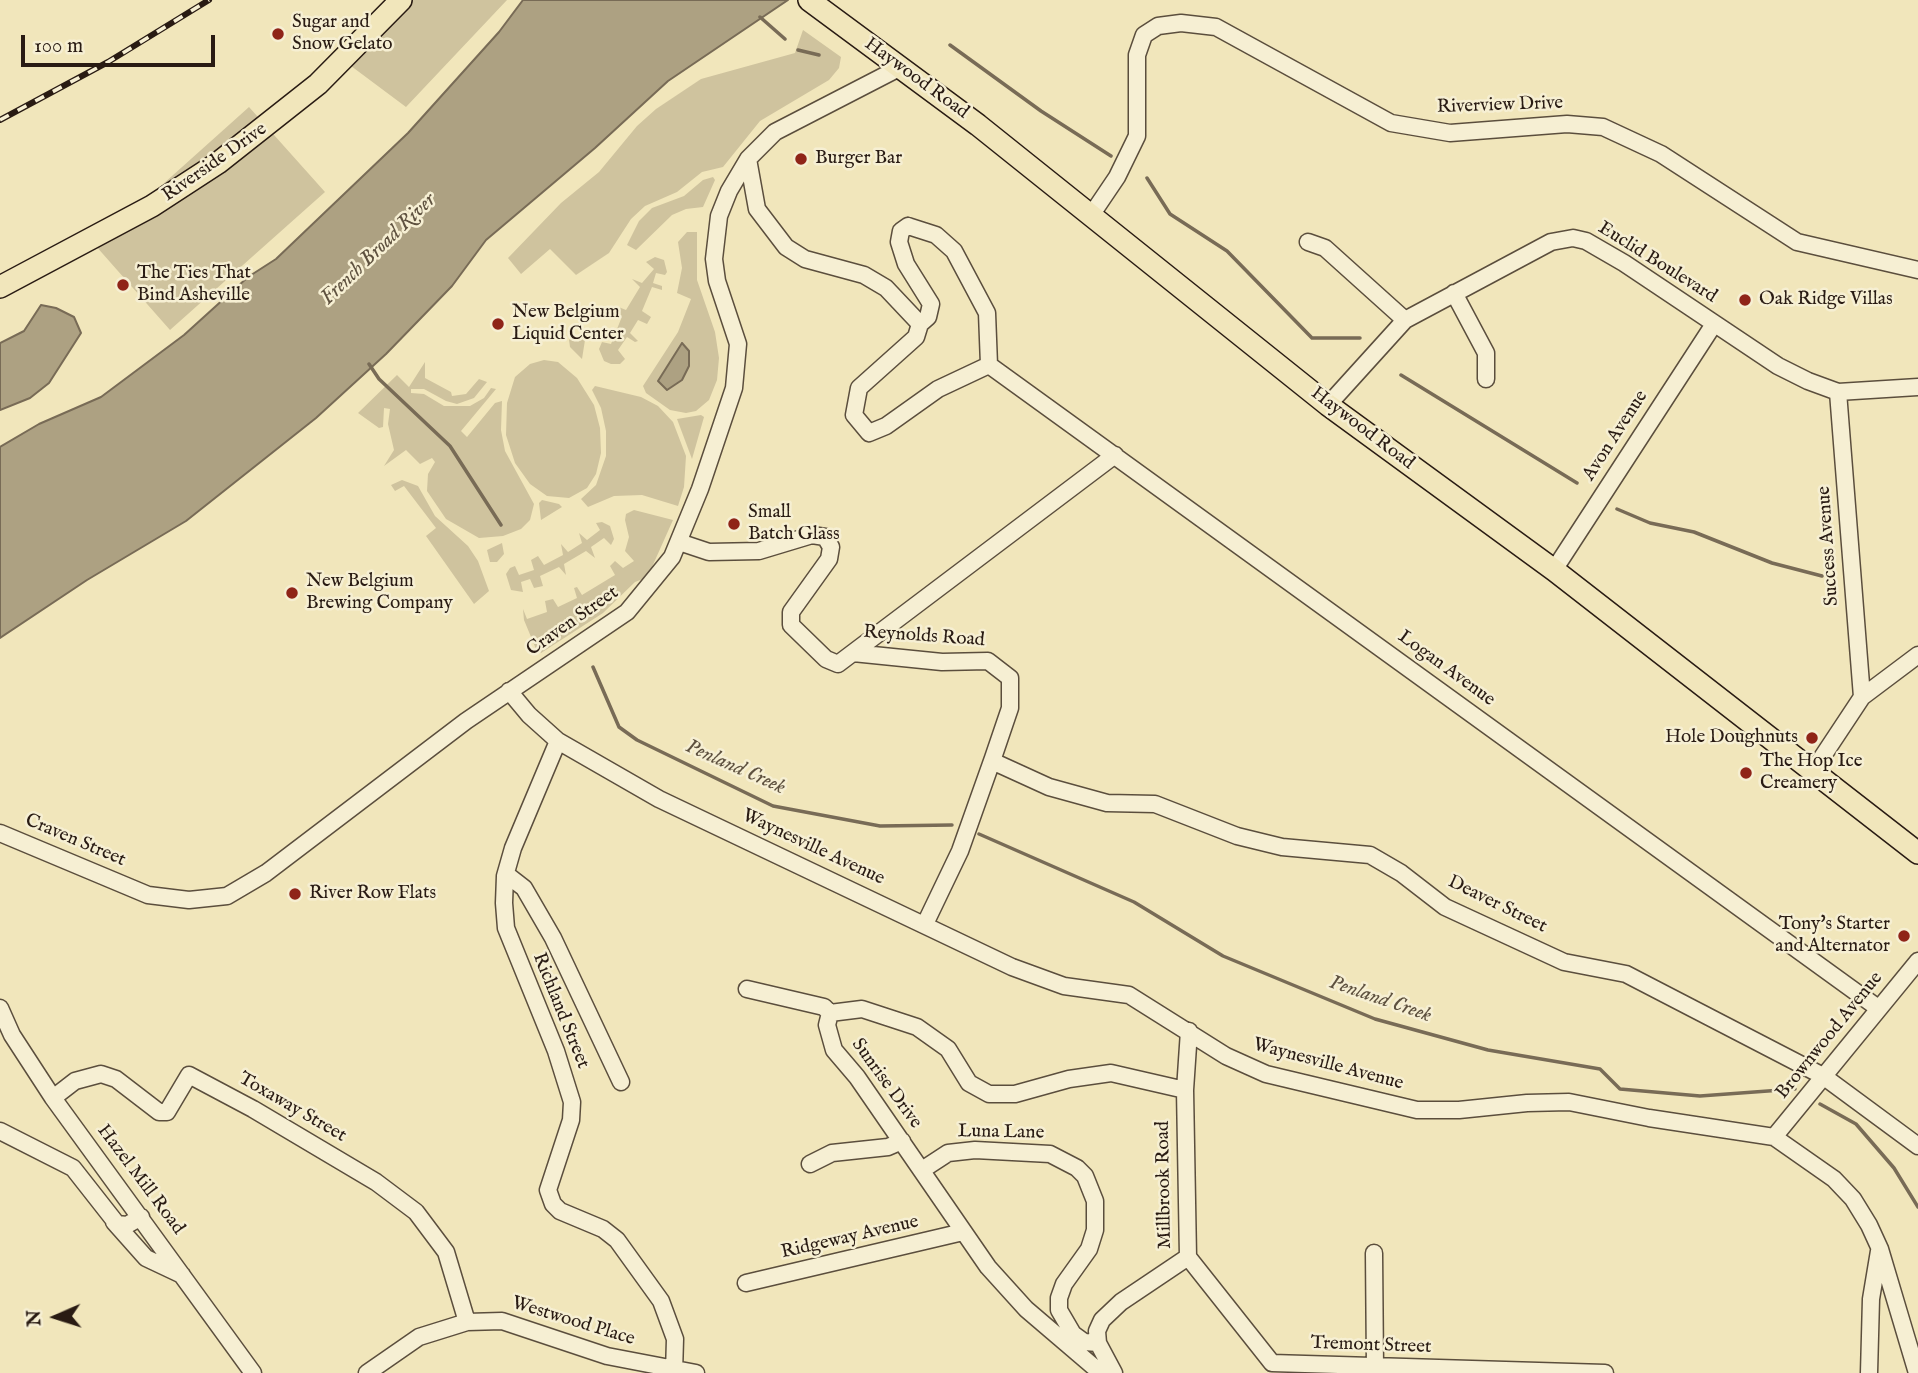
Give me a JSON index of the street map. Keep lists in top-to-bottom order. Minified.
{"streets":{"main road":["Haywood Road","Riverside Drive"],"street":["Riverview Drive","Euclid Boulevard","Avon Avenue","Success Avenue","Craven Street","Reynolds Road","Logan Avenue","Waynesville Avenue","Deaver Street","Richland Street","Brownwood Avenue","Sunrise Drive","Toxaway Street","Luna Lane","Hazel Mill Road","Millbrook Road","Ridgeway Avenue","Westwood Place","Tremont Street"]},"crossings":[["Haywood Road","Riverview Drive"],["Haywood Road","Euclid Boulevard"],["Haywood Road","Avon Avenue"],["Haywood Road","Craven Street"],["Euclid Boulevard","Avon Avenue"],["Euclid Boulevard","Success Avenue"],["Craven Street","Waynesville Avenue"],["Reynolds Road","Logan Avenue"],["Reynolds Road","Waynesville Avenue"],["Reynolds Road","Deaver Street"],["Logan Avenue","Brownwood Avenue"],["Waynesville Avenue","Richland Street"],["Waynesville Avenue","Brownwood Avenue"],["Waynesville Avenue","Millbrook Road"],["Deaver Street","Brownwood Avenue"],["Richland Street","Westwood Place"],["Sunrise Drive","Luna Lane"],["Sunrise Drive","Millbrook Road"],["Sunrise Drive","Ridgeway Avenue"],["Toxaway Street","Hazel Mill Road"],["Toxaway Street","Westwood Place"],["Luna Lane","Millbrook Road"],["Millbrook Road","Tremont Street"]],"water":["French Broad River","Penland Creek"],"places":["Sugar and Snow Gelato","Burger Bar","The Ties That Bind Asheville","Oak Ridge Villas","New Belgium Liquid Center","Small Batch Glass","New Belgium Brewing Company","Hole Doughnuts","The Hop Ice Creamery","River Row Flats","Tony's Starter and Alternator"],"scale_bar":"100 m","north":"left"}
